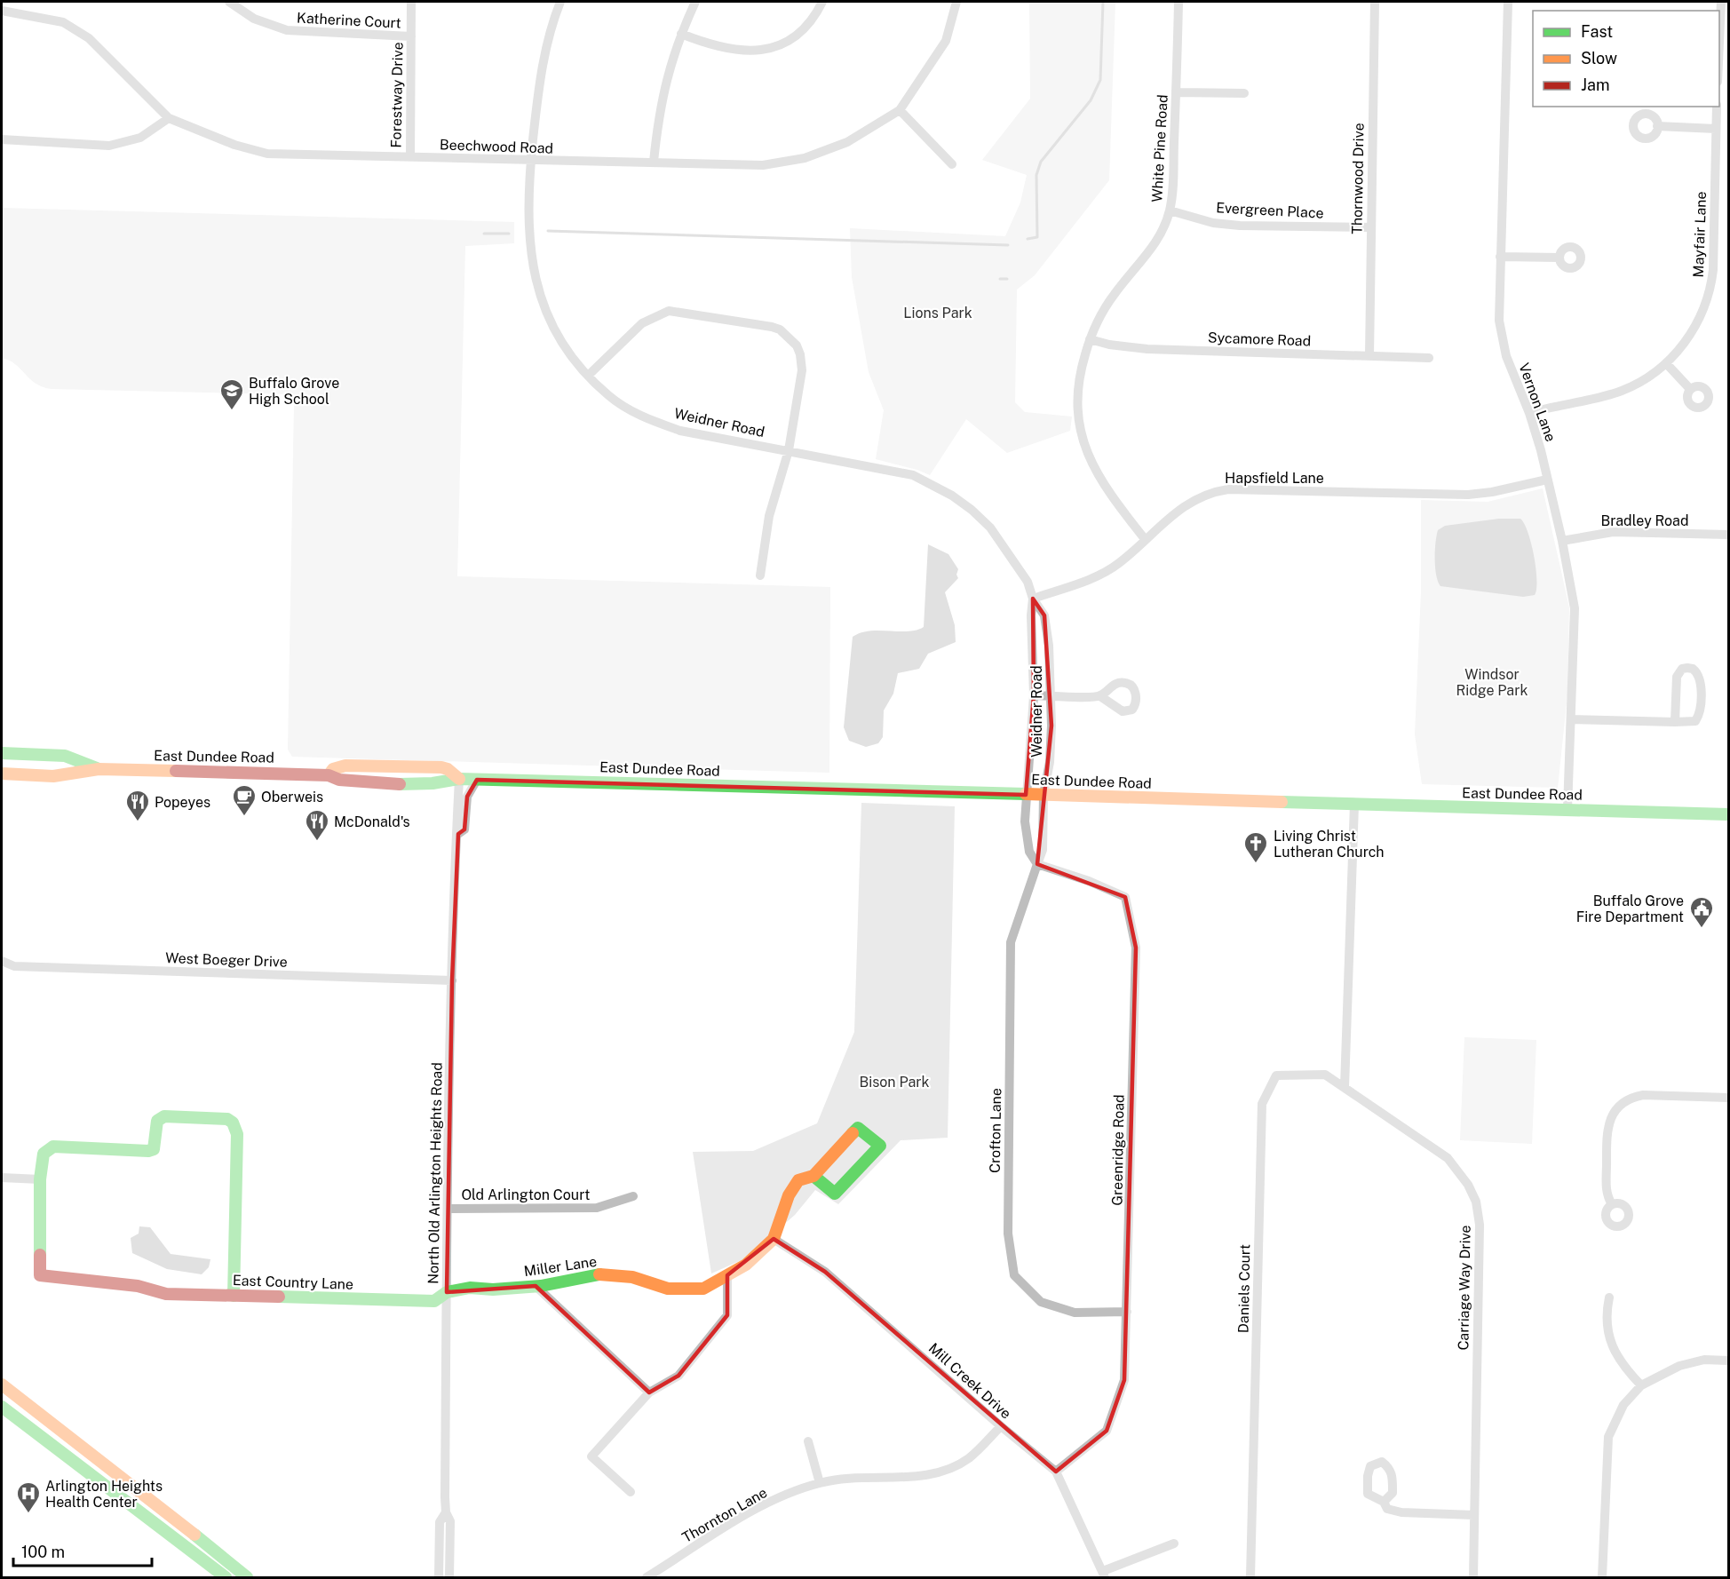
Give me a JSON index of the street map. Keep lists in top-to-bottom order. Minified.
{"streets":{"main road":["East Dundee Road","Miller Lane","East Country Lane"],"street":["Katherine Court","Forestway Drive","Beechwood Road","White Pine Road","Thornwood Drive","Evergreen Place","Mayfair Lane","Sycamore Road","Vernon Lane","Weidner Road","Hapsfield Lane","Bradley Road","West Boeger Drive","Crofton Lane","Greenridge Road","North Old Arlington Heights Road","Old Arlington Court","Carriage Way Drive","Daniels Court","Mill Creek Drive","Thornton Lane"]},"crossings":[["Katherine Court","Forestway Drive"],["Forestway Drive","Beechwood Road"],["Beechwood Road","Weidner Road"],["White Pine Road","Evergreen Place"],["White Pine Road","Sycamore Road"],["White Pine Road","Hapsfield Lane"],["Thornwood Drive","Evergreen Place"],["Thornwood Drive","Sycamore Road"],["Mayfair Lane","Vernon Lane"],["Vernon Lane","Hapsfield Lane"],["Vernon Lane","Bradley Road"],["Vernon Lane","East Dundee Road"],["Weidner Road","Hapsfield Lane"],["Weidner Road","East Dundee Road"],["Weidner Road","Crofton Lane"],["East Dundee Road","Crofton Lane"],["East Dundee Road","North Old Arlington Heights Road"],["West Boeger Drive","North Old Arlington Heights Road"],["Crofton Lane","Greenridge Road"],["Greenridge Road","Mill Creek Drive"],["North Old Arlington Heights Road","Old Arlington Court"],["North Old Arlington Heights Road","Miller Lane"],["North Old Arlington Heights Road","East Country Lane"],["Miller Lane","East Country Lane"],["Miller Lane","Mill Creek Drive"],["Carriage Way Drive","Daniels Court"],["Mill Creek Drive","Thornton Lane"]],"parks":["Lions Park","Windsor Ridge Park","Bison Park"],"places":{"school or university":["Buffalo Grove High School"],"cafe":["Oberweis"],"restaurant":["Popeyes","McDonald's"],"church":["Living Christ Lutheran Church"],"public building":["Buffalo Grove Fire Department"],"hospital":["Arlington Heights Health Center"]},"legend":["Fast","Slow","Jam"],"scale_bar":"100 m"}
